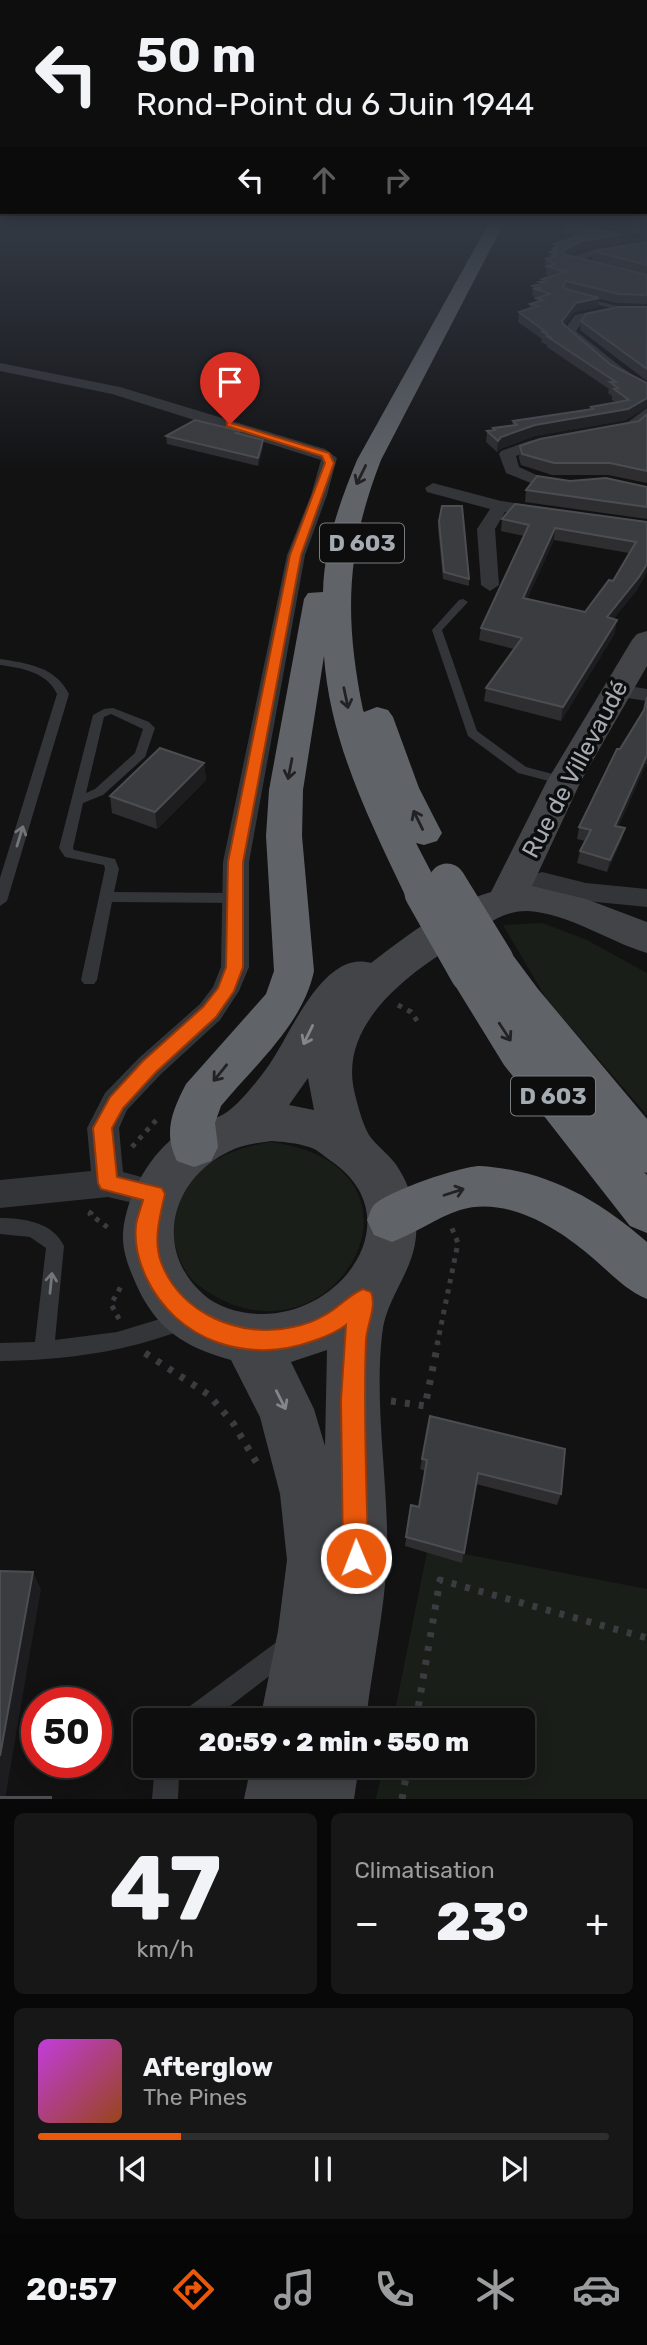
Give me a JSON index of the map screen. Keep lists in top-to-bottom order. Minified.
{"streets":{"highway":["D 603"],"main road":["Rue de Villevaudé"]},"page":{"turn":["50 m","Rond-Point du 6 Juin 1944"],"limit":"50","trip":"20:59 · 2 min · 550 m","tile":[["47","km/h"],"Climatisation"],"heat":["−","23°","+"],"song":["Afterglow","The Pines"],"tabs":"20:57"}}
